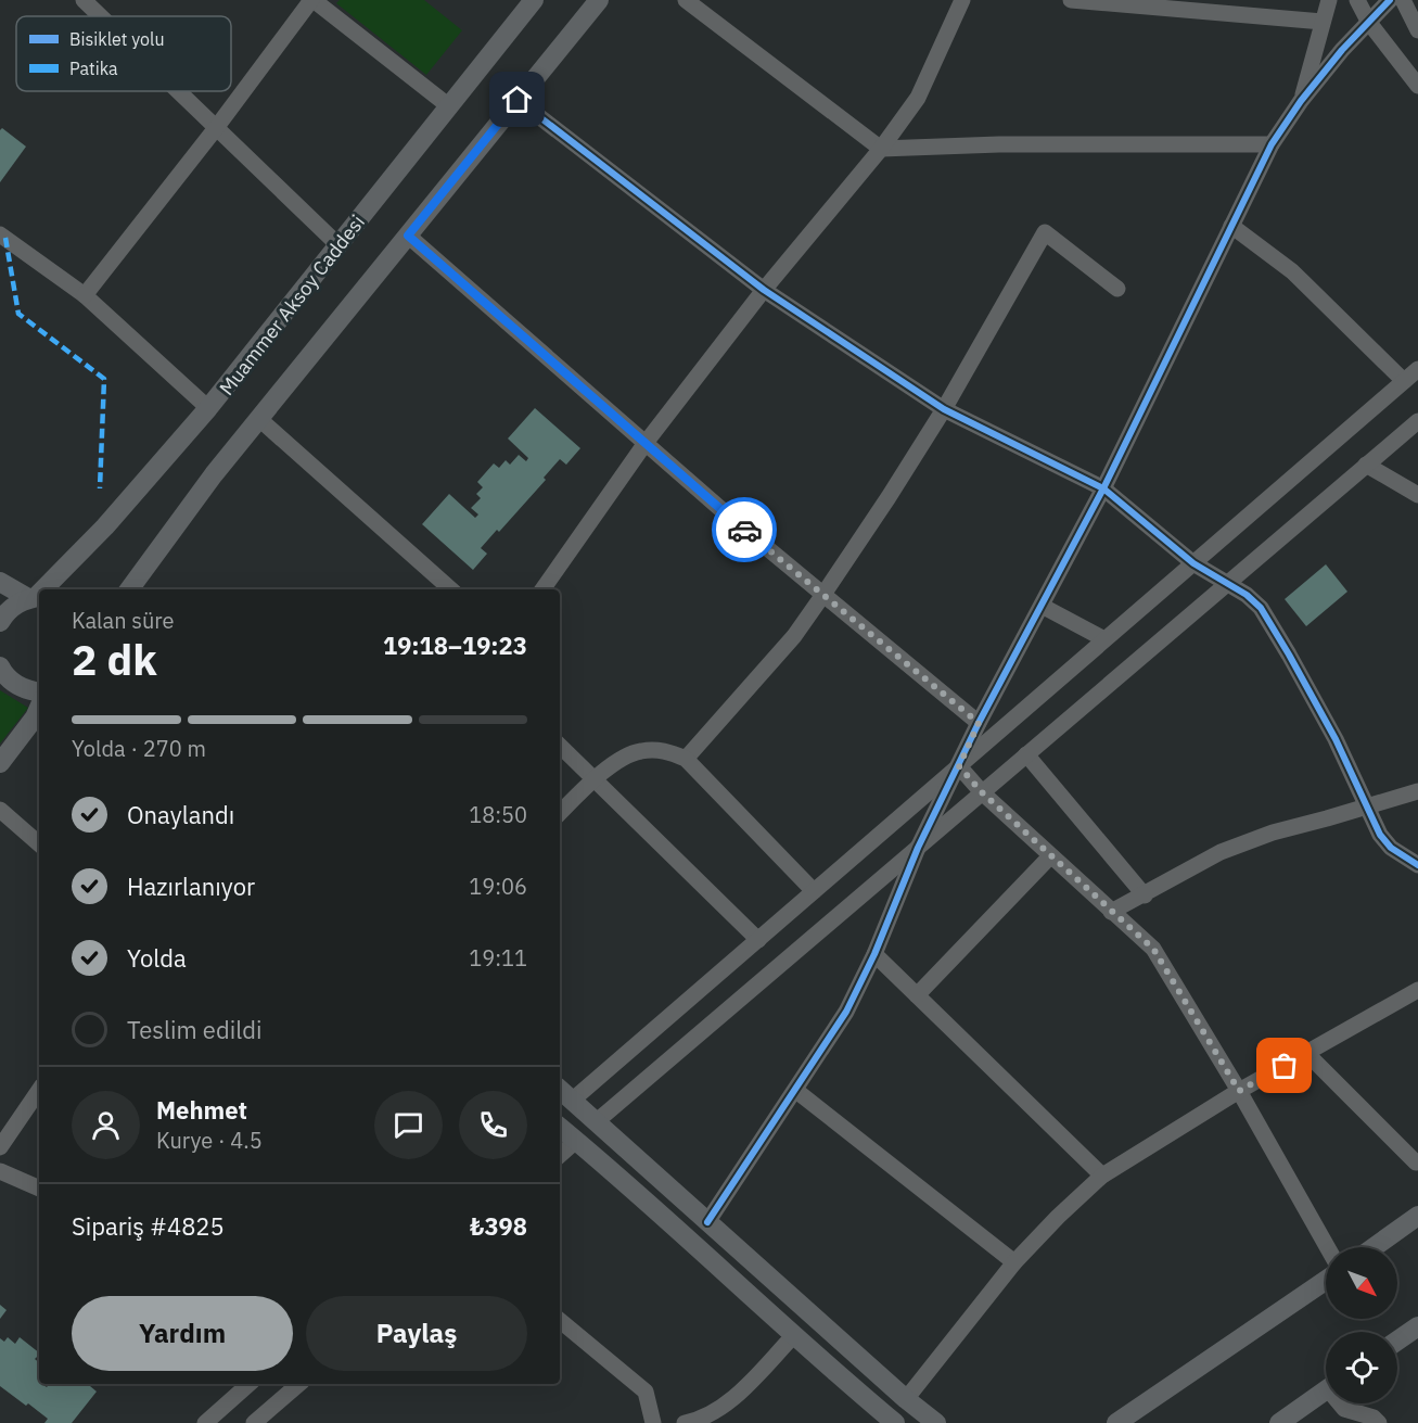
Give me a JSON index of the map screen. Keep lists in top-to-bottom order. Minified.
{"streets":{"main road":["Muammer Aksoy Caddesi"]},"legend":["Bisiklet yolu","Patika"],"north":"bottom right","page":{"heading":["2 dk","Kalan süre","19:18–19:23"],"panel":["Mehmet","Kurye · 4.5","Sipariş #4825","₺398"],"bar":"Yolda · 270 m","list":[["Onaylandı","18:50"],["Hazırlanıyor","19:06"],["Yolda","19:11"],"Teslim edildi"],"buttons":["Yardım","Paylaş"]}}
